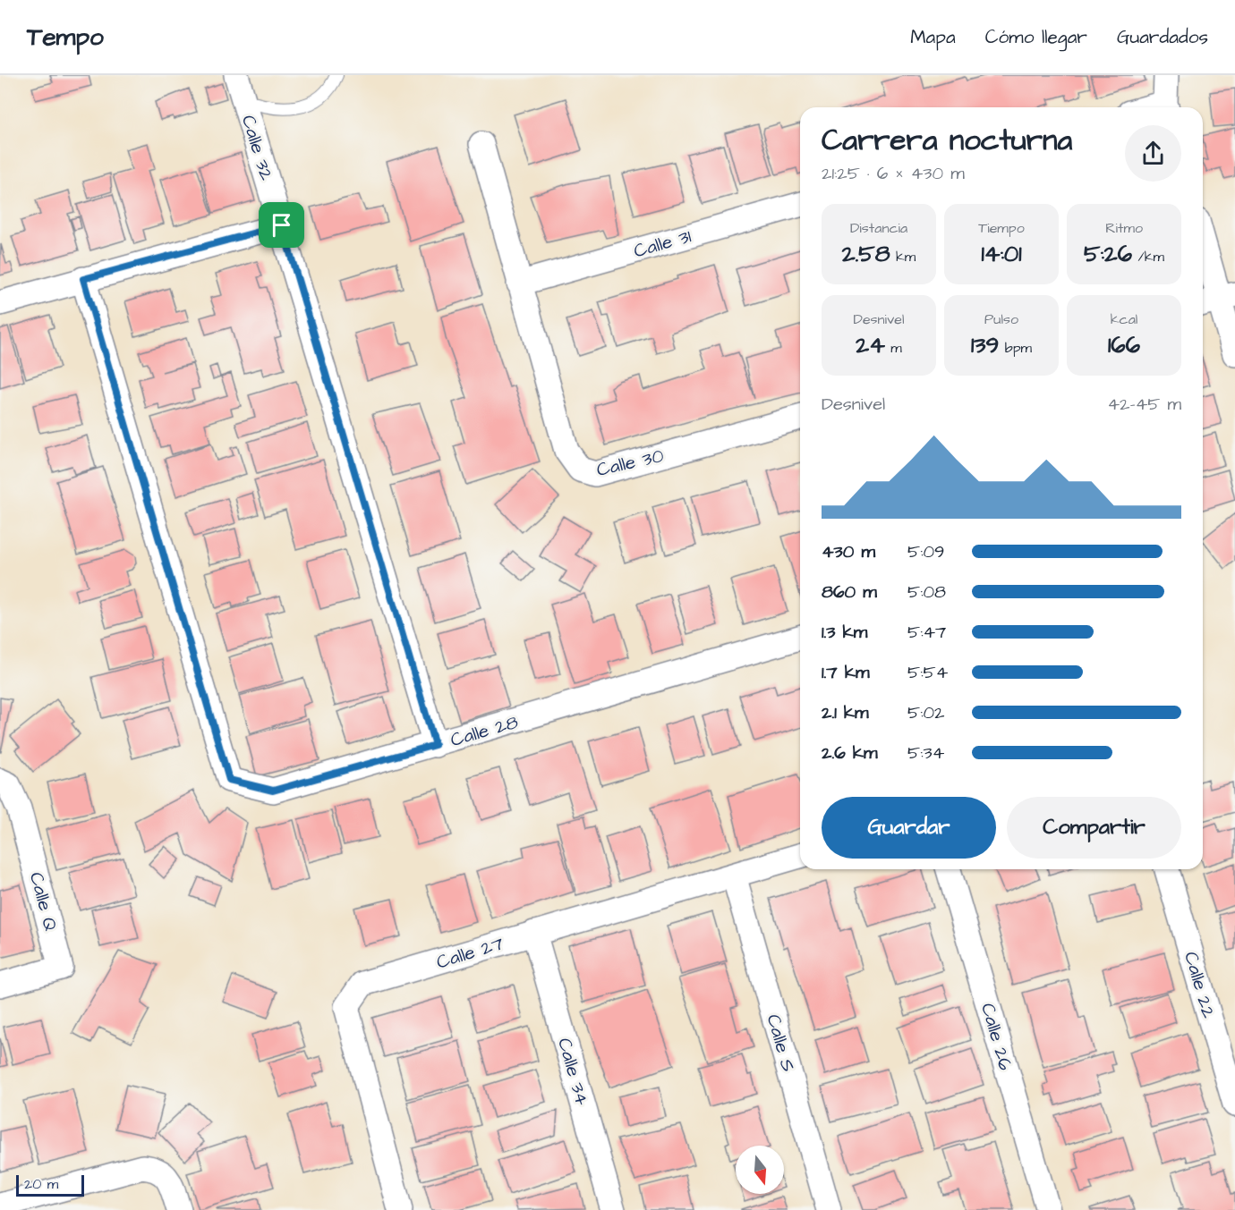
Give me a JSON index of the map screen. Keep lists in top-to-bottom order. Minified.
{"streets":{"street":["Calle 32","Calle 31","Calle 30","Calle 28","Calle Q","Calle 27","Calle 22","Calle 26","Calle S","Calle 34"]},"crossings":[["Calle 32","Calle 28"],["Calle 31","Calle 30"],["Calle 27","Calle S"],["Calle 27","Calle 34"]],"scale_bar":"20 m","north":"bottom","page":{"header":"Tempo","nav":["Mapa","Cómo llegar","Guardados"],"heading":["Carrera nocturna","21:25 · 6 × 430 m"],"stats":[["Distancia","2.58 km"],["Tiempo","14:01"],["Ritmo","5:26 /km"],["Desnivel","24 m"],["Pulso","139 bpm"],["kcal","166"]],"chart":["Desnivel","42–45 m"],"list":[{"name":"430 m","note":"5:09"},{"name":"860 m","note":"5:08"},{"name":"1.3 km","note":"5:47"},{"name":"1.7 km","note":"5:54"},{"name":"2.1 km","note":"5:02"},{"name":"2.6 km","note":"5:34"}],"buttons":["Guardar","Compartir"],"scale":"20 m"}}
